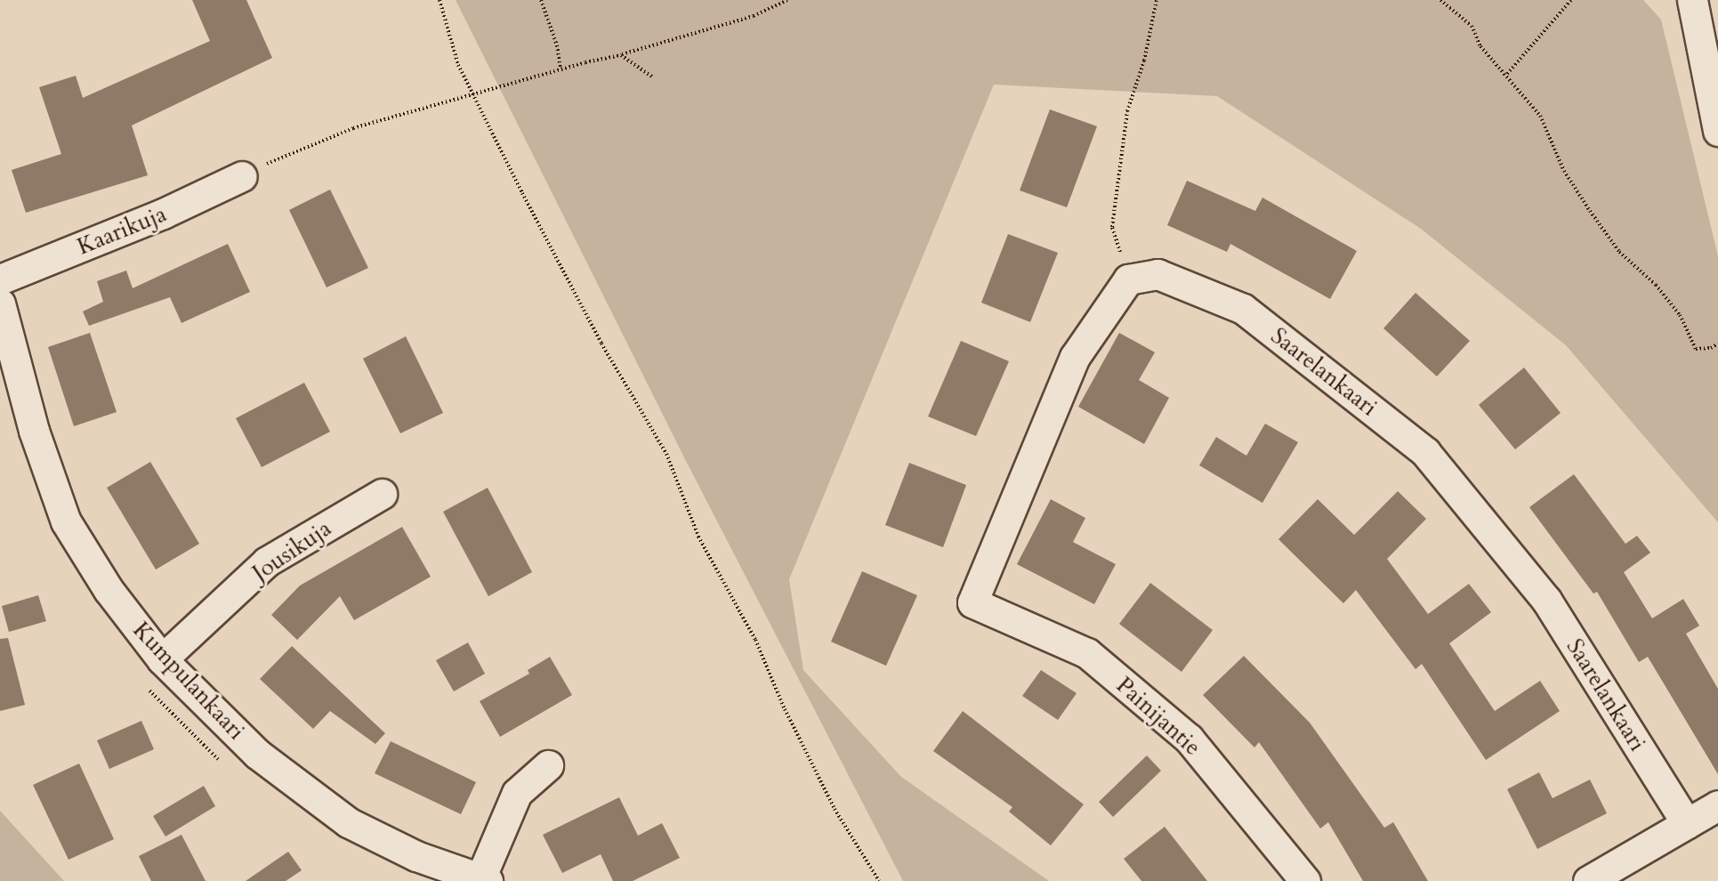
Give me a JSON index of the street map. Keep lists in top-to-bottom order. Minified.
{"streets":{"street":["Kaarikuja","Saarelankaari","Jousikuja","Kumpulankaari","Painijantie"]},"crossings":[["Saarelankaari","Painijantie"],["Jousikuja","Kumpulankaari"]]}
